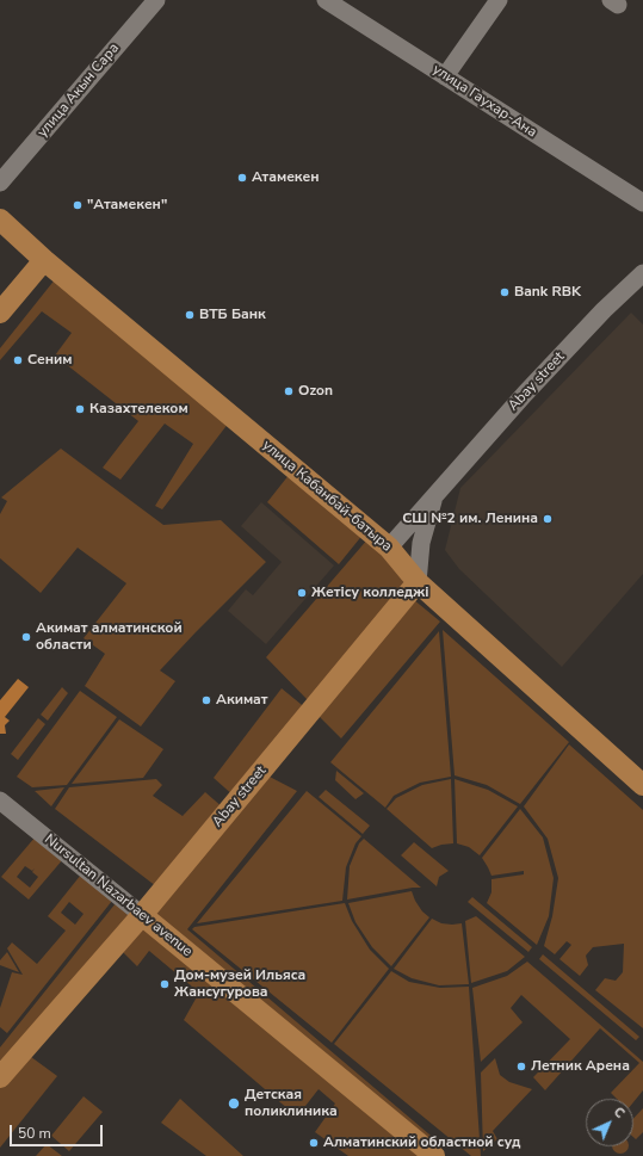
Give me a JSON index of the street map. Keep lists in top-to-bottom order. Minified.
{"streets":{"main road":["Abay street","улица Кабанбай-батыра","Nursultan Nazarbaev avenue"],"street":["улица Акын Сара","улица Гаухар-Ана"]},"crossings":[["Abay street","улица Кабанбай-батыра"],["Abay street","Nursultan Nazarbaev avenue"]],"places":["Атамекен","\"Атамекен\"","Bank RBK","ВТБ Банк","Сеним","Ozon","Казахтелеком","СШ №2 им. Ленина","Жетісу колледжі","Акимат алматинской области","Акимат","Дом-музей Ильяса Жансугурова","Летник Арена","Детская поликлиника","Алматинский областной суд"],"scale_bar":"50 m","north":"top right"}
